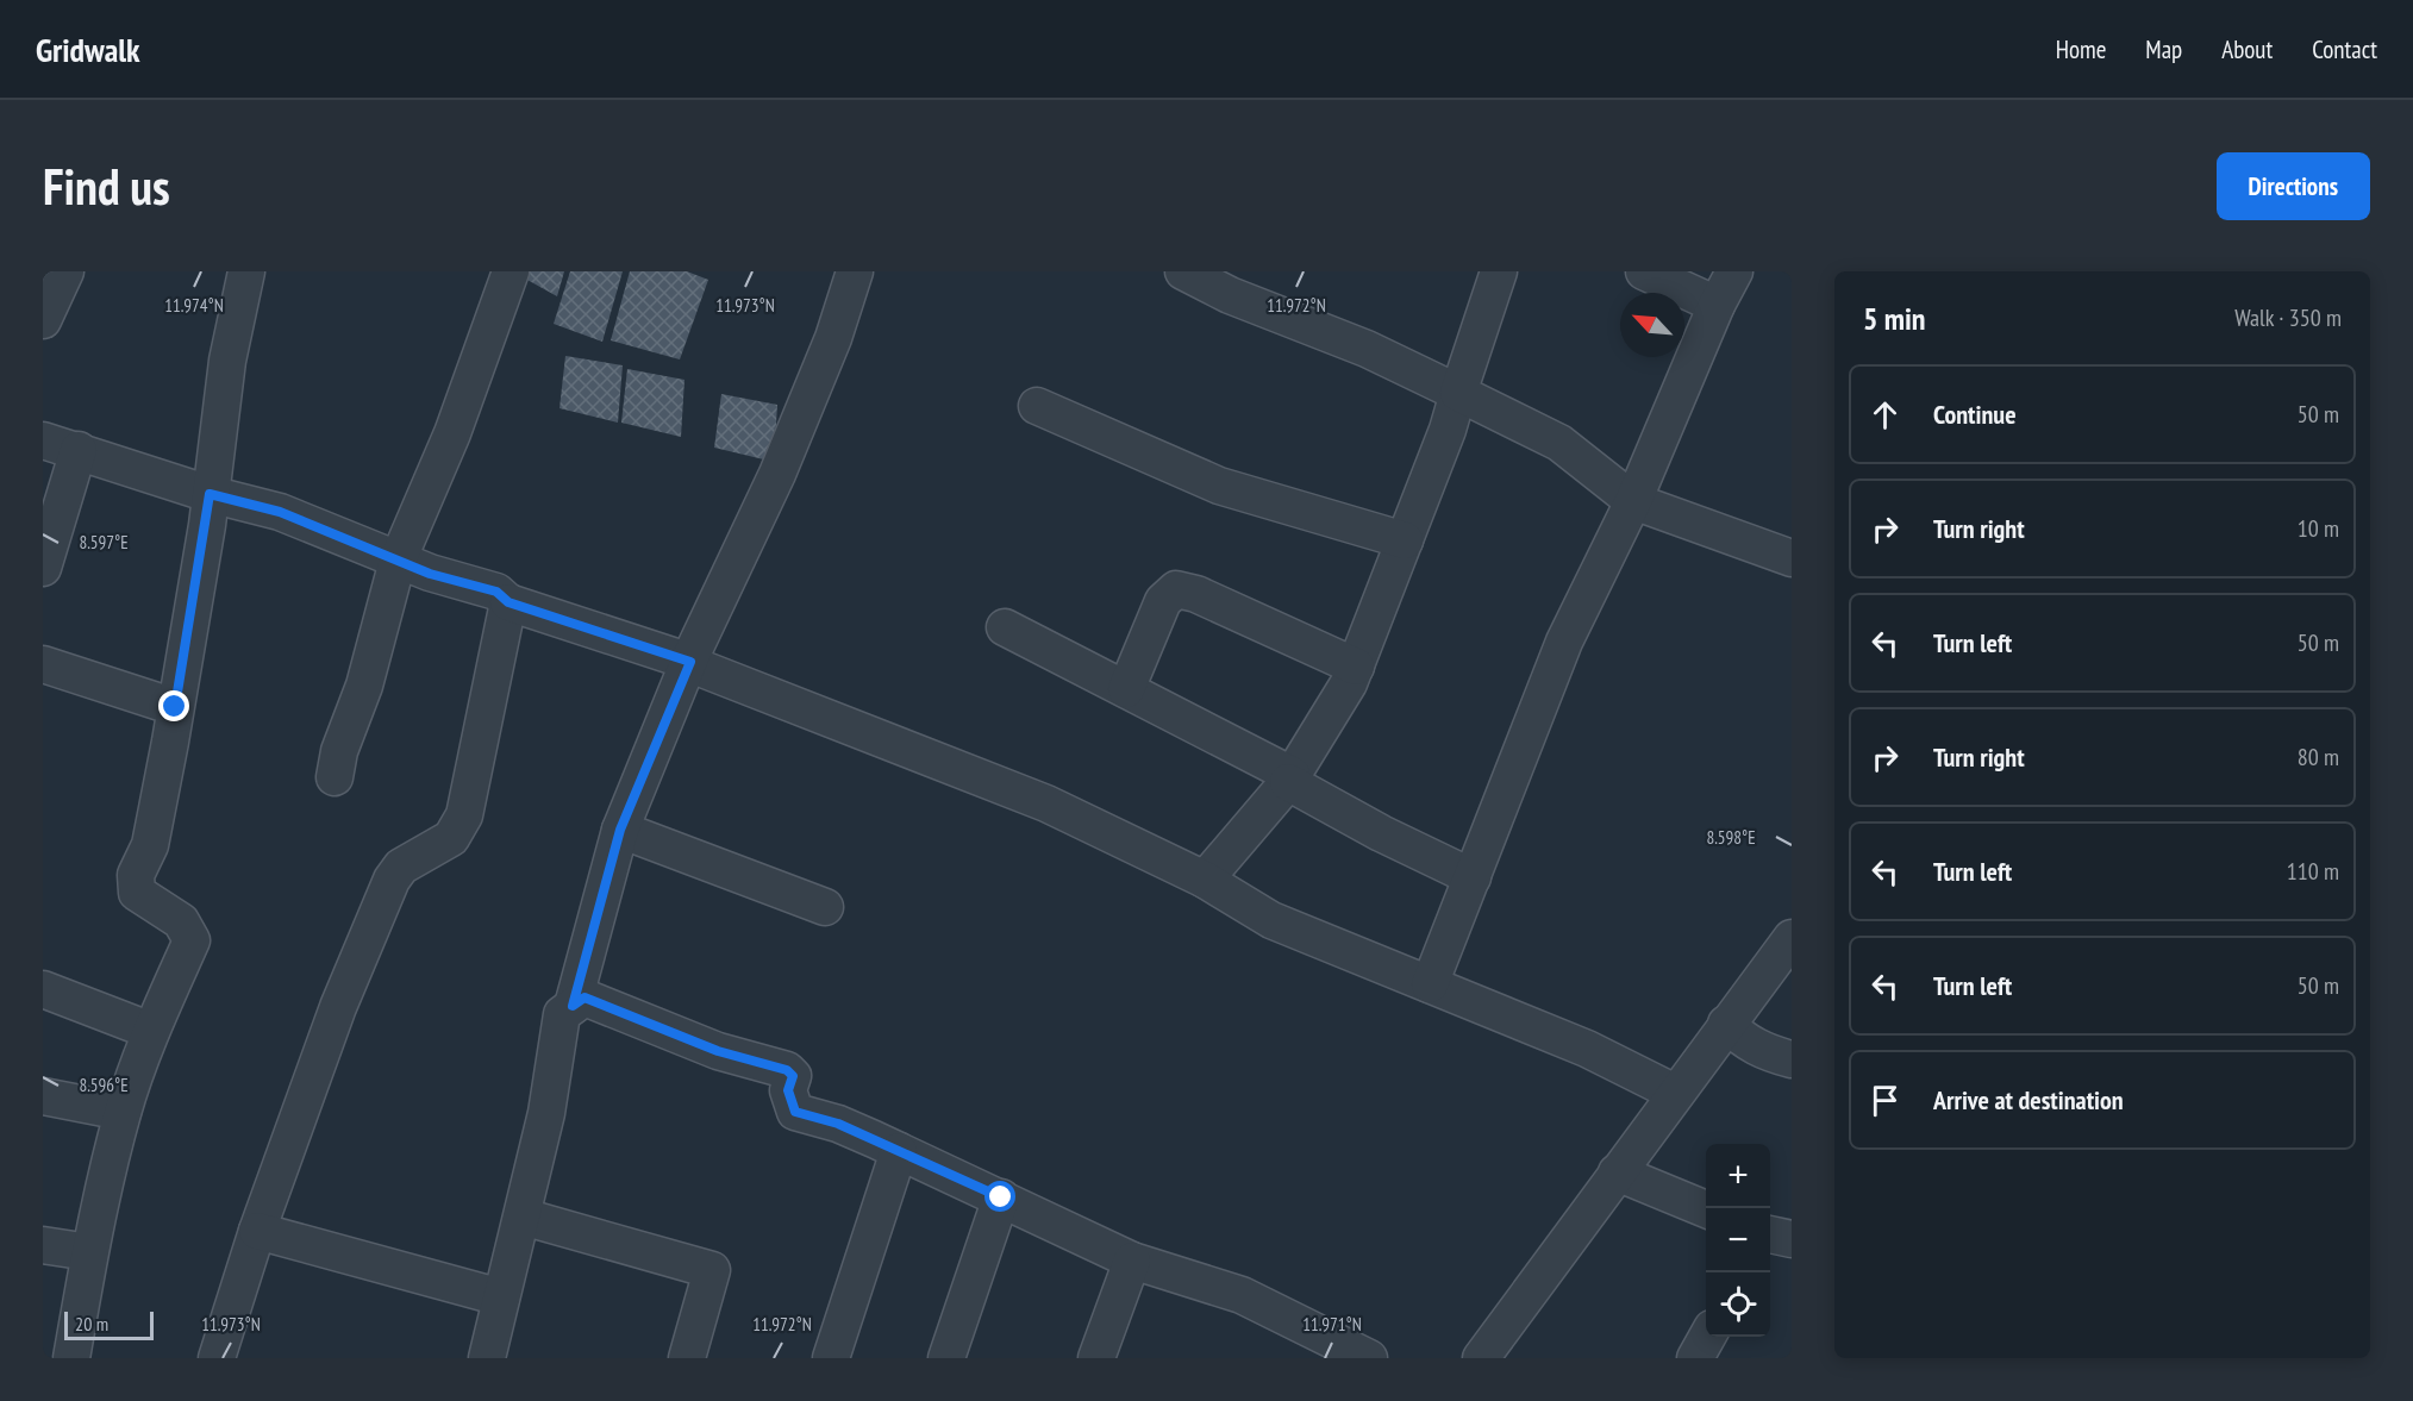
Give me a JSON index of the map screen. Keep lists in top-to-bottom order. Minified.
{"scale_bar":"20 m","north":"top left","page":{"header":"Gridwalk","nav":["Home","Map","About","Contact"],"buttons":"Directions","title":"Find us","heading":["5 min","Walk · 350 m"],"list":[["Continue","50 m"],["Turn right","10 m"],["Turn left","50 m"],["Turn right","80 m"],["Turn left","110 m"],["Turn left","50 m"],"Arrive at destination"],"map_buttons":["+","−"],"scale":"20 m"},"coordinates":["11.974°N","11.973°N","11.972°N","8.597°E","8.598°E","8.596°E","11.971°N"]}
